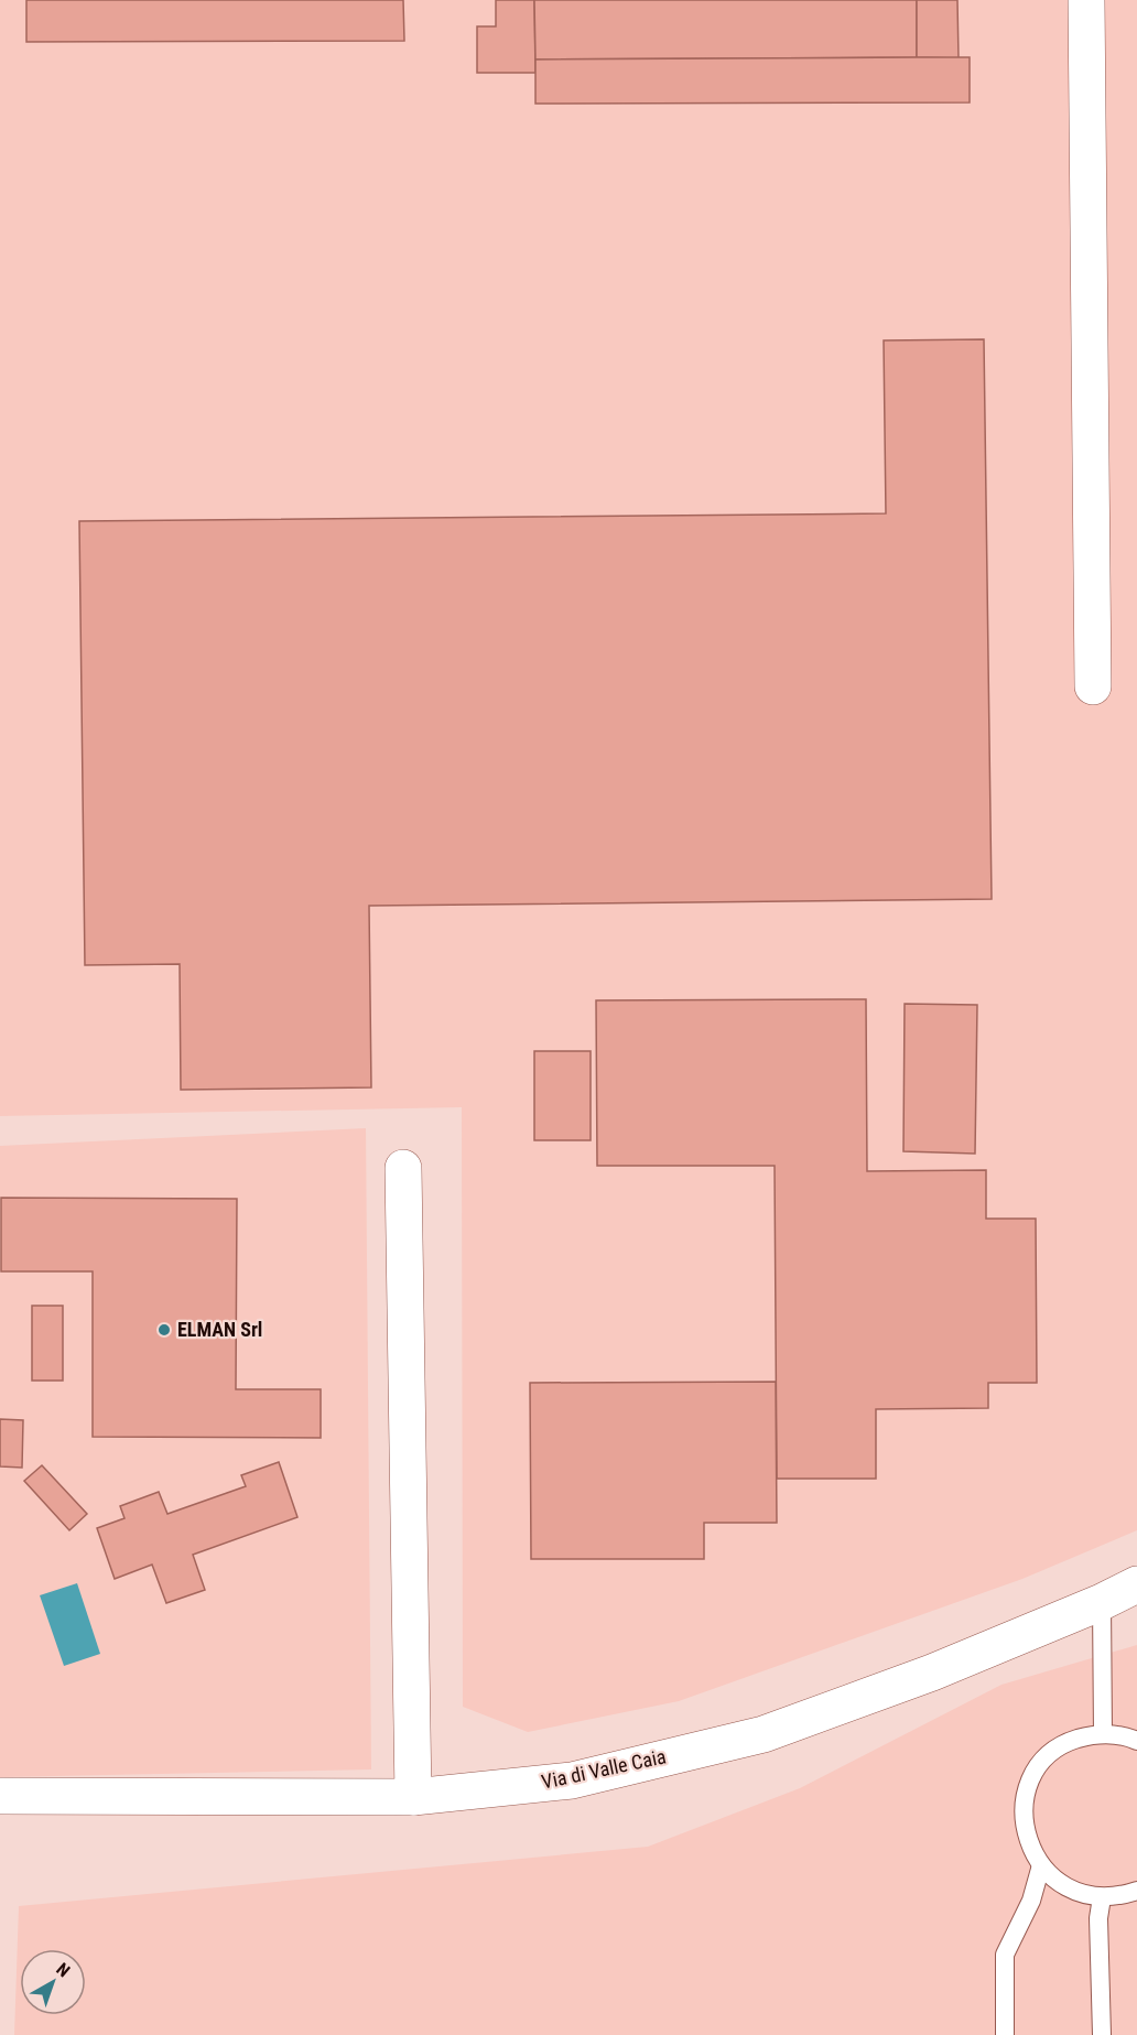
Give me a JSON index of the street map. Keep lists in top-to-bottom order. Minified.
{"streets":{"street":["Via di Valle Caia"]},"places":["ELMAN Srl"],"north":"top right"}
